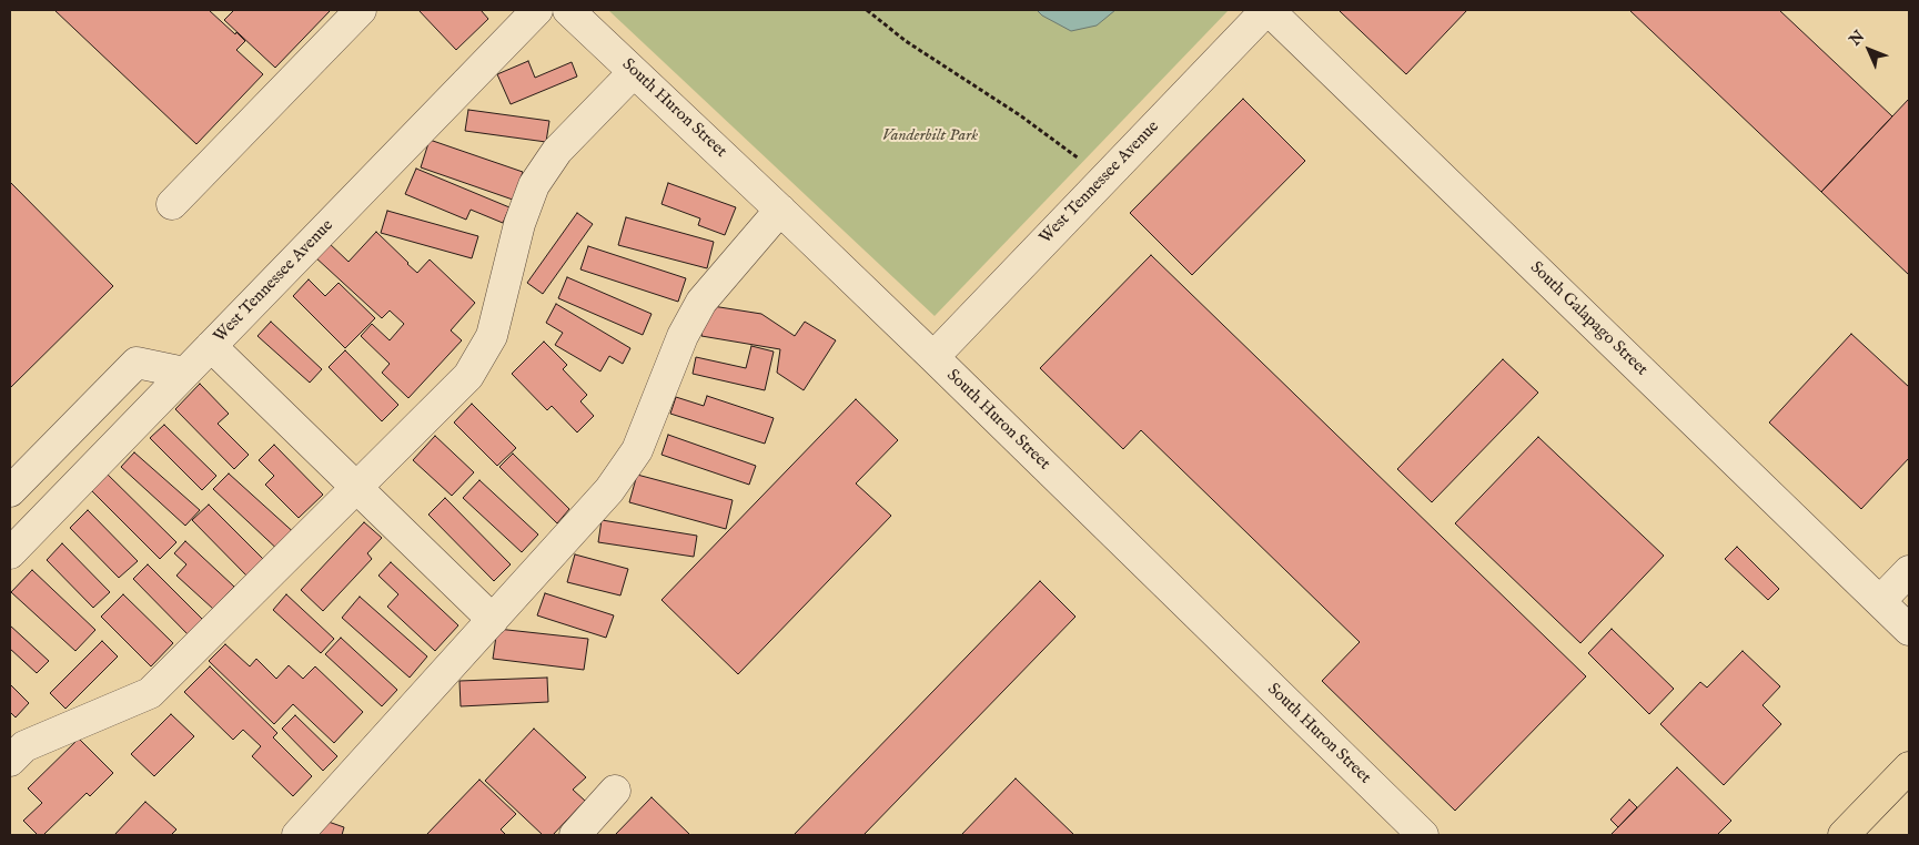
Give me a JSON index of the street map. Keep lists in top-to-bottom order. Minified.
{"streets":{"street":["South Huron Street","West Tennessee Avenue","South Galapago Street"]},"crossings":[["South Huron Street","West Tennessee Avenue"],["West Tennessee Avenue","South Galapago Street"]],"parks":["Vanderbilt Park"],"north":"top left"}
